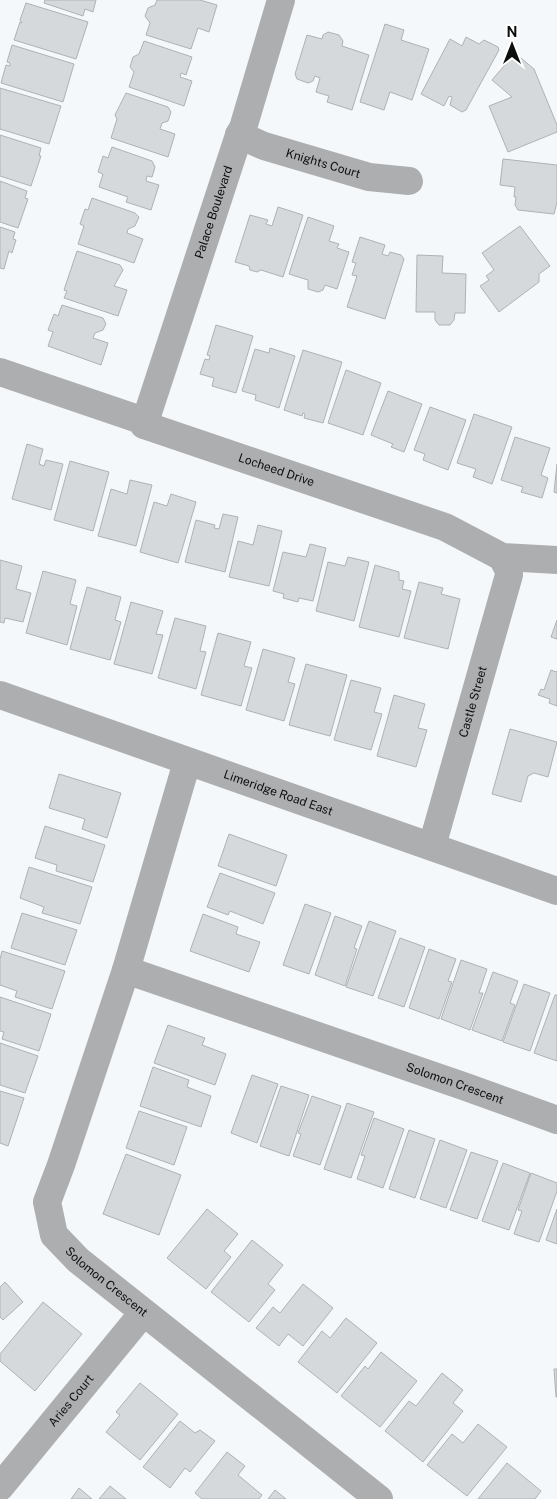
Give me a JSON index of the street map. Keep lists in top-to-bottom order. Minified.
{"streets":{"street":["Knights Court","Palace Boulevard","Locheed Drive","Castle Street","Limeridge Road East","Solomon Crescent","Aries Court"]},"crossings":[["Knights Court","Palace Boulevard"],["Palace Boulevard","Locheed Drive"],["Locheed Drive","Castle Street"],["Castle Street","Limeridge Road East"],["Limeridge Road East","Solomon Crescent"],["Solomon Crescent","Aries Court"]],"north":"top"}
